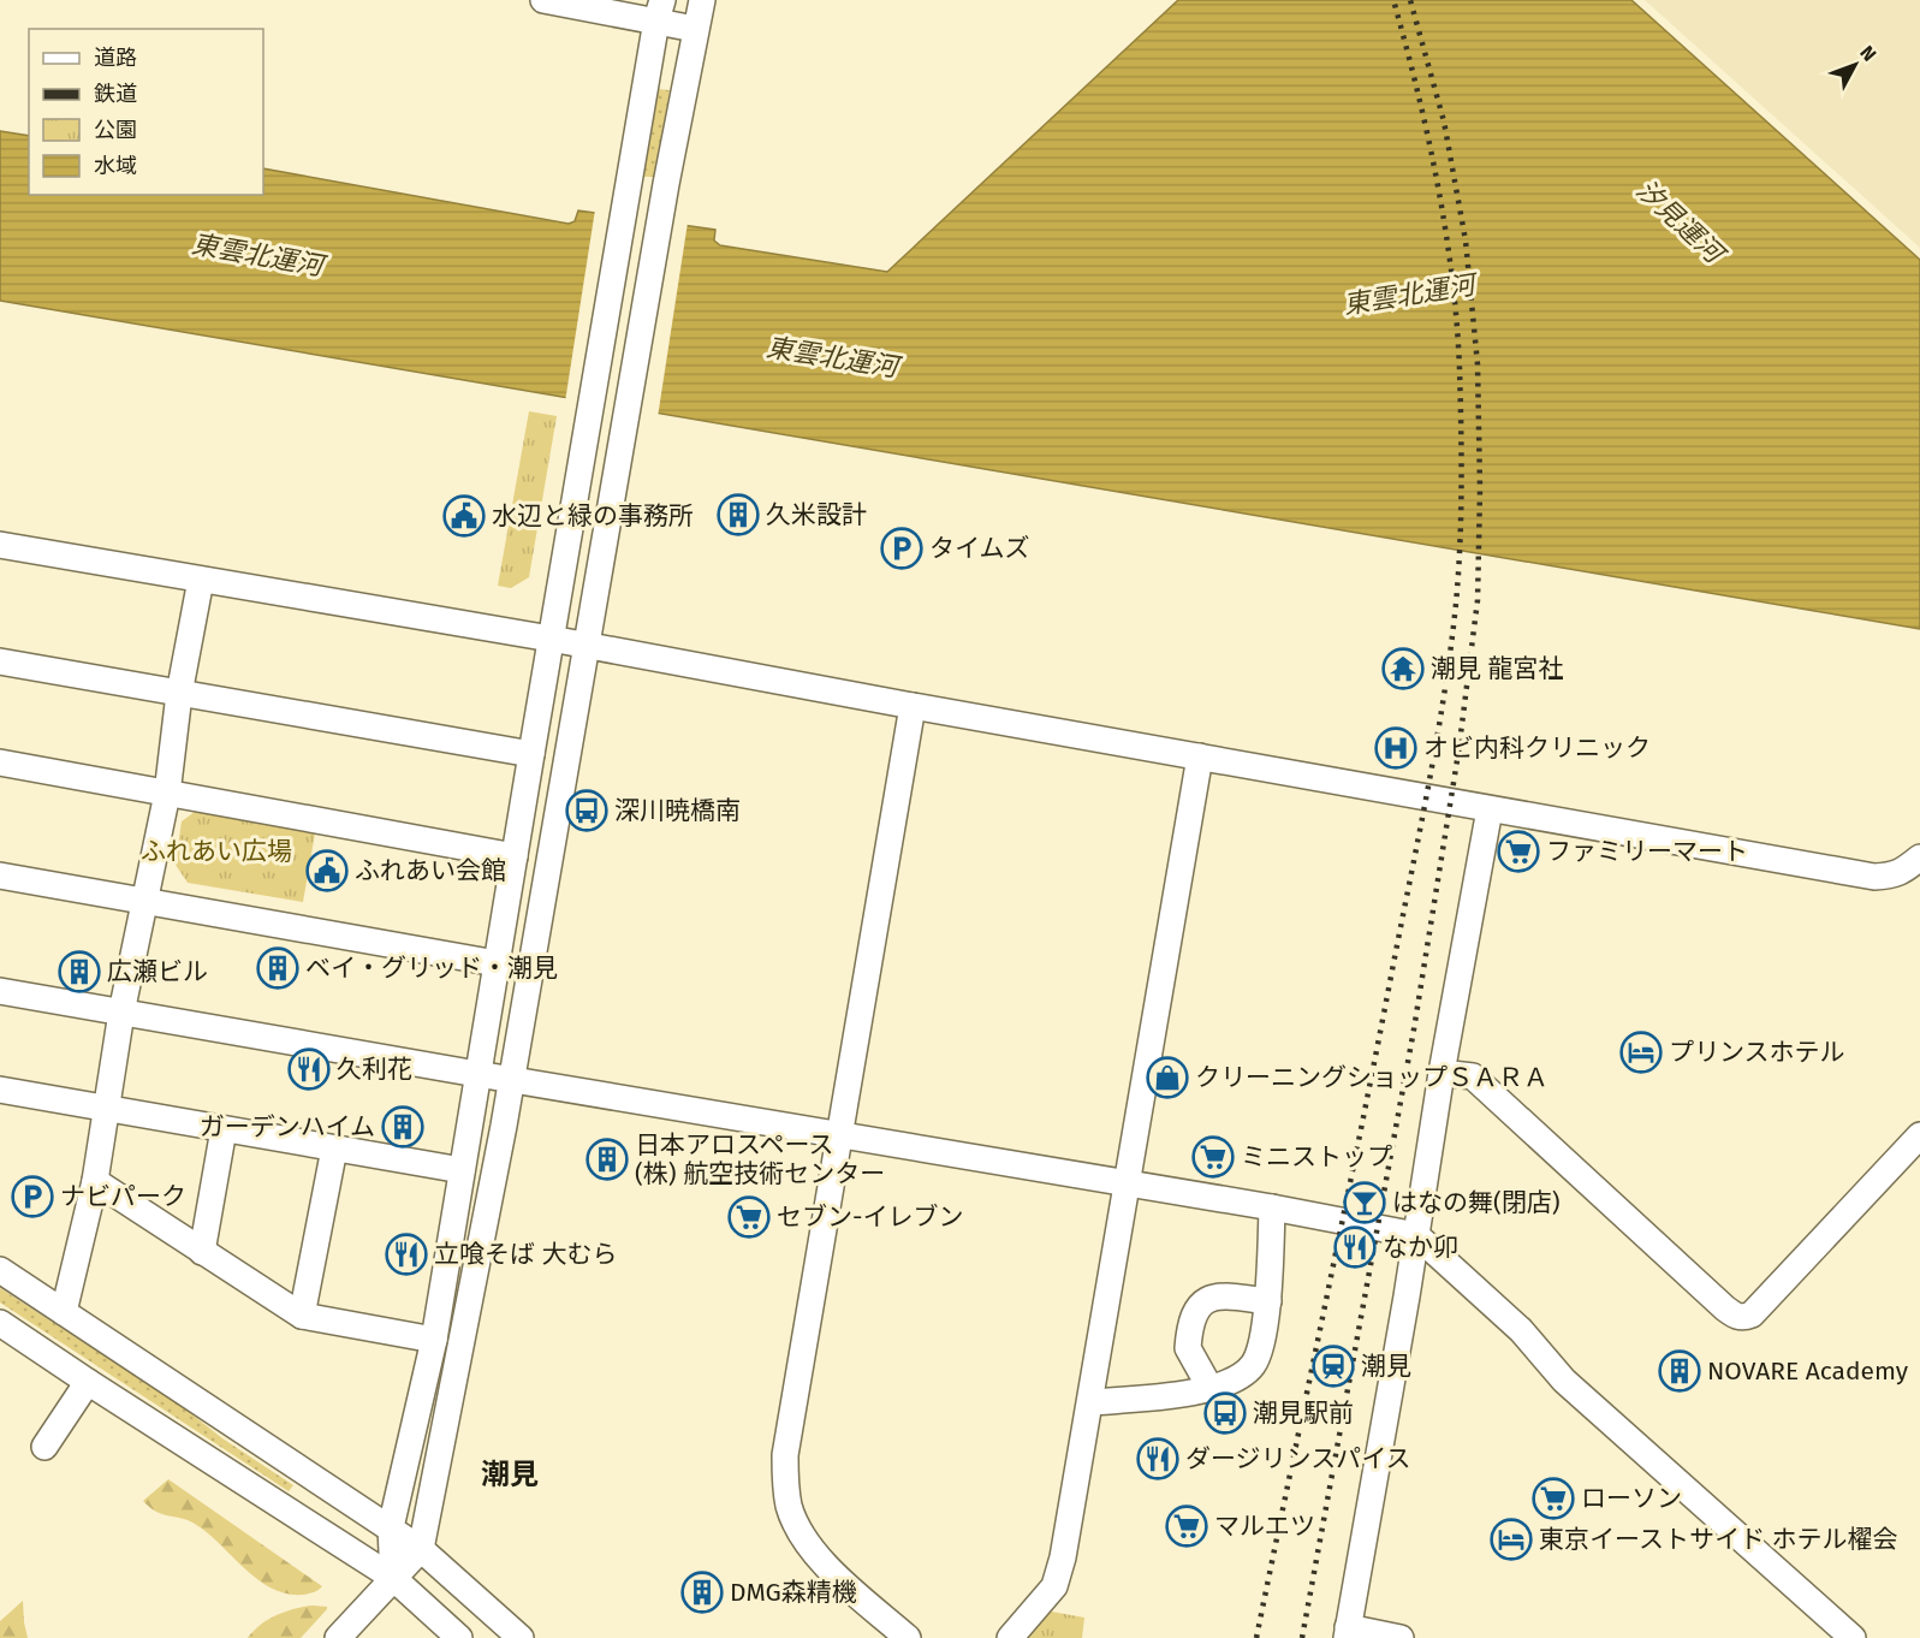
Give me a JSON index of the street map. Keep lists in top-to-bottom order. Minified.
{"districts":["潮見"],"water":["汐見運河","東雲北運河"],"parks":["ふれあい広場"],"places":{"building":["久米設計","ベイ・グリッド・潮見","広瀬ビル","ガーデンハイム","日本アロスペース (株) 航空技術センター","NOVARE Academy","DMG森精機"],"public building":["水辺と緑の事務所","ふれあい会館"],"parking":["タイムズ","ナビパーク"],"temple":["潮見 龍宮社"],"hospital":["オビ内科クリニック"],"bus stop":["深川暁橋南","潮見駅前"],"supermarket":["ファミリーマート","ミニストップ","セブン-イレブン","ローソン","マルエツ"],"hotel":["プリンスホテル","東京イーストサイド ホテル櫂会"],"restaurant":["久利花","なか卯","立喰そば 大むら","ダージリンスパイス"],"shop":["クリーニングショップＳＡＲＡ"],"bar":["はなの舞(閉店)"],"station":["潮見"]},"legend":["道路","鉄道","公園","水域"],"north":"top right"}
